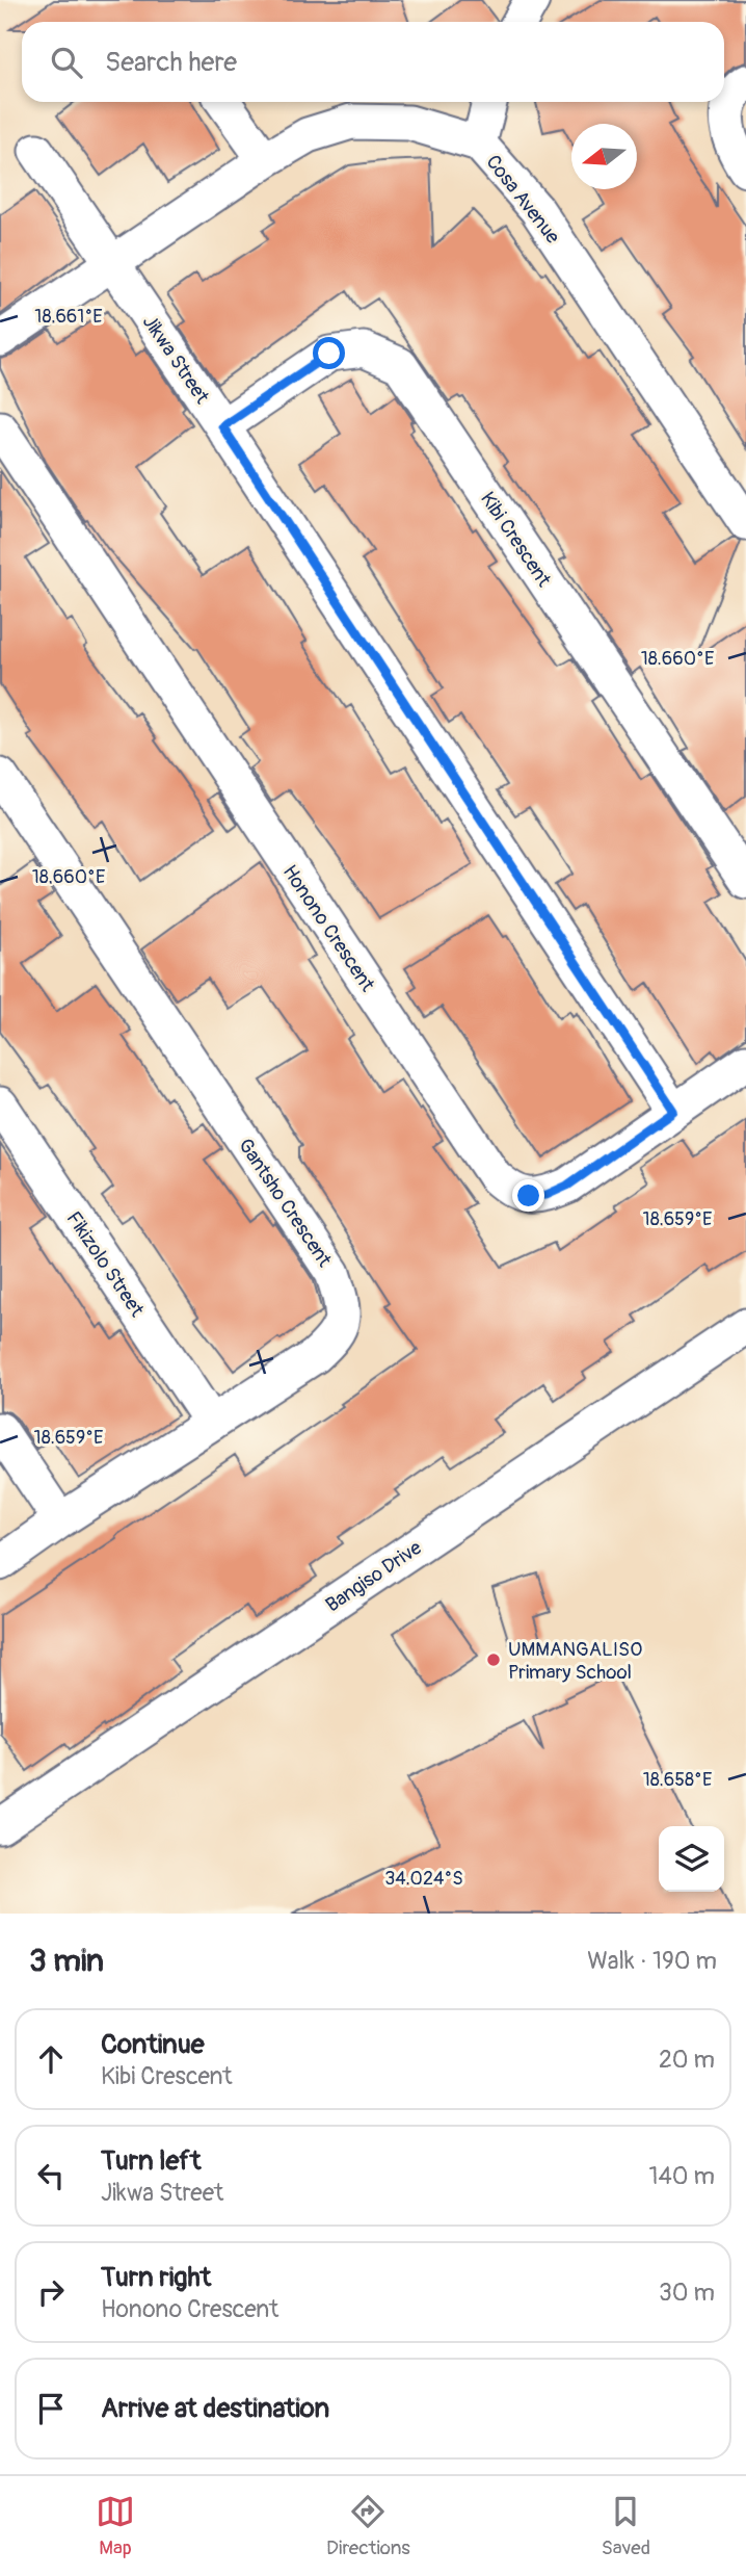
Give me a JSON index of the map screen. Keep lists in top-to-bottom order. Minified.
{"streets":{"street":["Cosa Avenue","Jikwa Street","Kibi Crescent","Honono Crescent","Gantsho Crescent","Fikizolo Street","Bangiso Drive"]},"crossings":[["Cosa Avenue","Jikwa Street"],["Jikwa Street","Kibi Crescent"],["Jikwa Street","Honono Crescent"],["Gantsho Crescent","Fikizolo Street"]],"places":["UMMANGALISO Primary School"],"north":"left","page":{"search":"Search here","heading":["3 min","Walk · 190 m"],"list":[["Continue","Kibi Crescent","20 m"],["Turn left","Jikwa Street","140 m"],["Turn right","Honono Crescent","30 m"],"Arrive at destination"],"nav":["Map","Directions","Saved"]},"coordinates":["18.661°E","18.660°E","18.659°E","18.658°E","34.024°S"]}
